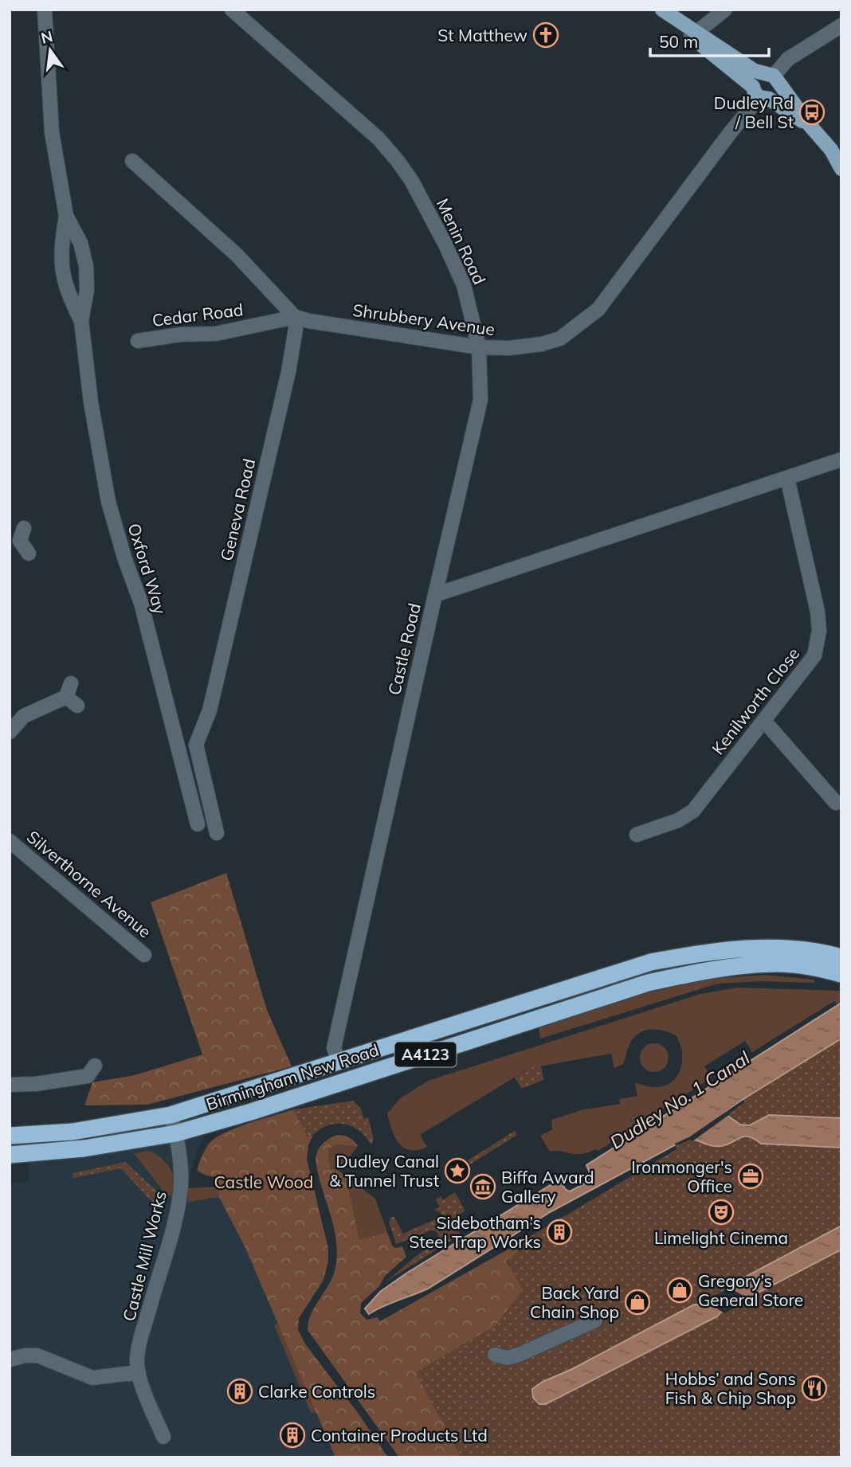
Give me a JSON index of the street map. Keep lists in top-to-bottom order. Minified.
{"streets":{"highway":["A4123","Birmingham New Road"],"street":["Menin Road","Cedar Road","Shrubbery Avenue","Geneva Road","Oxford Way","Castle Road","Kenilworth Close","Silverthorne Avenue","Castle Mill Works"]},"crossings":[["Menin Road","Shrubbery Avenue"],["Menin Road","Castle Road"],["Cedar Road","Shrubbery Avenue"],["Cedar Road","Geneva Road"],["Shrubbery Avenue","Geneva Road"],["Castle Road","Kenilworth Close"],["Castle Road","Birmingham New Road"],["Birmingham New Road","Castle Mill Works"]],"water":["Dudley No. 1 Canal"],"parks":["Castle Wood"],"places":{"church":["St Matthew"],"bus stop":["Dudley Rd / Bell St"],"place":["Dudley Canal & Tunnel Trust"],"office":["Ironmonger's Office"],"museum":["Biffa Award Gallery"],"theatre":["Limelight Cinema"],"building":["Sidebotham’s Steel Trap Works","Clarke Controls","Container Products Ltd"],"shop":["Gregory’s General Store","Back Yard Chain Shop"],"restaurant":["Hobbs’ and Sons Fish & Chip Shop"]},"scale_bar":"50 m","north":"top"}
